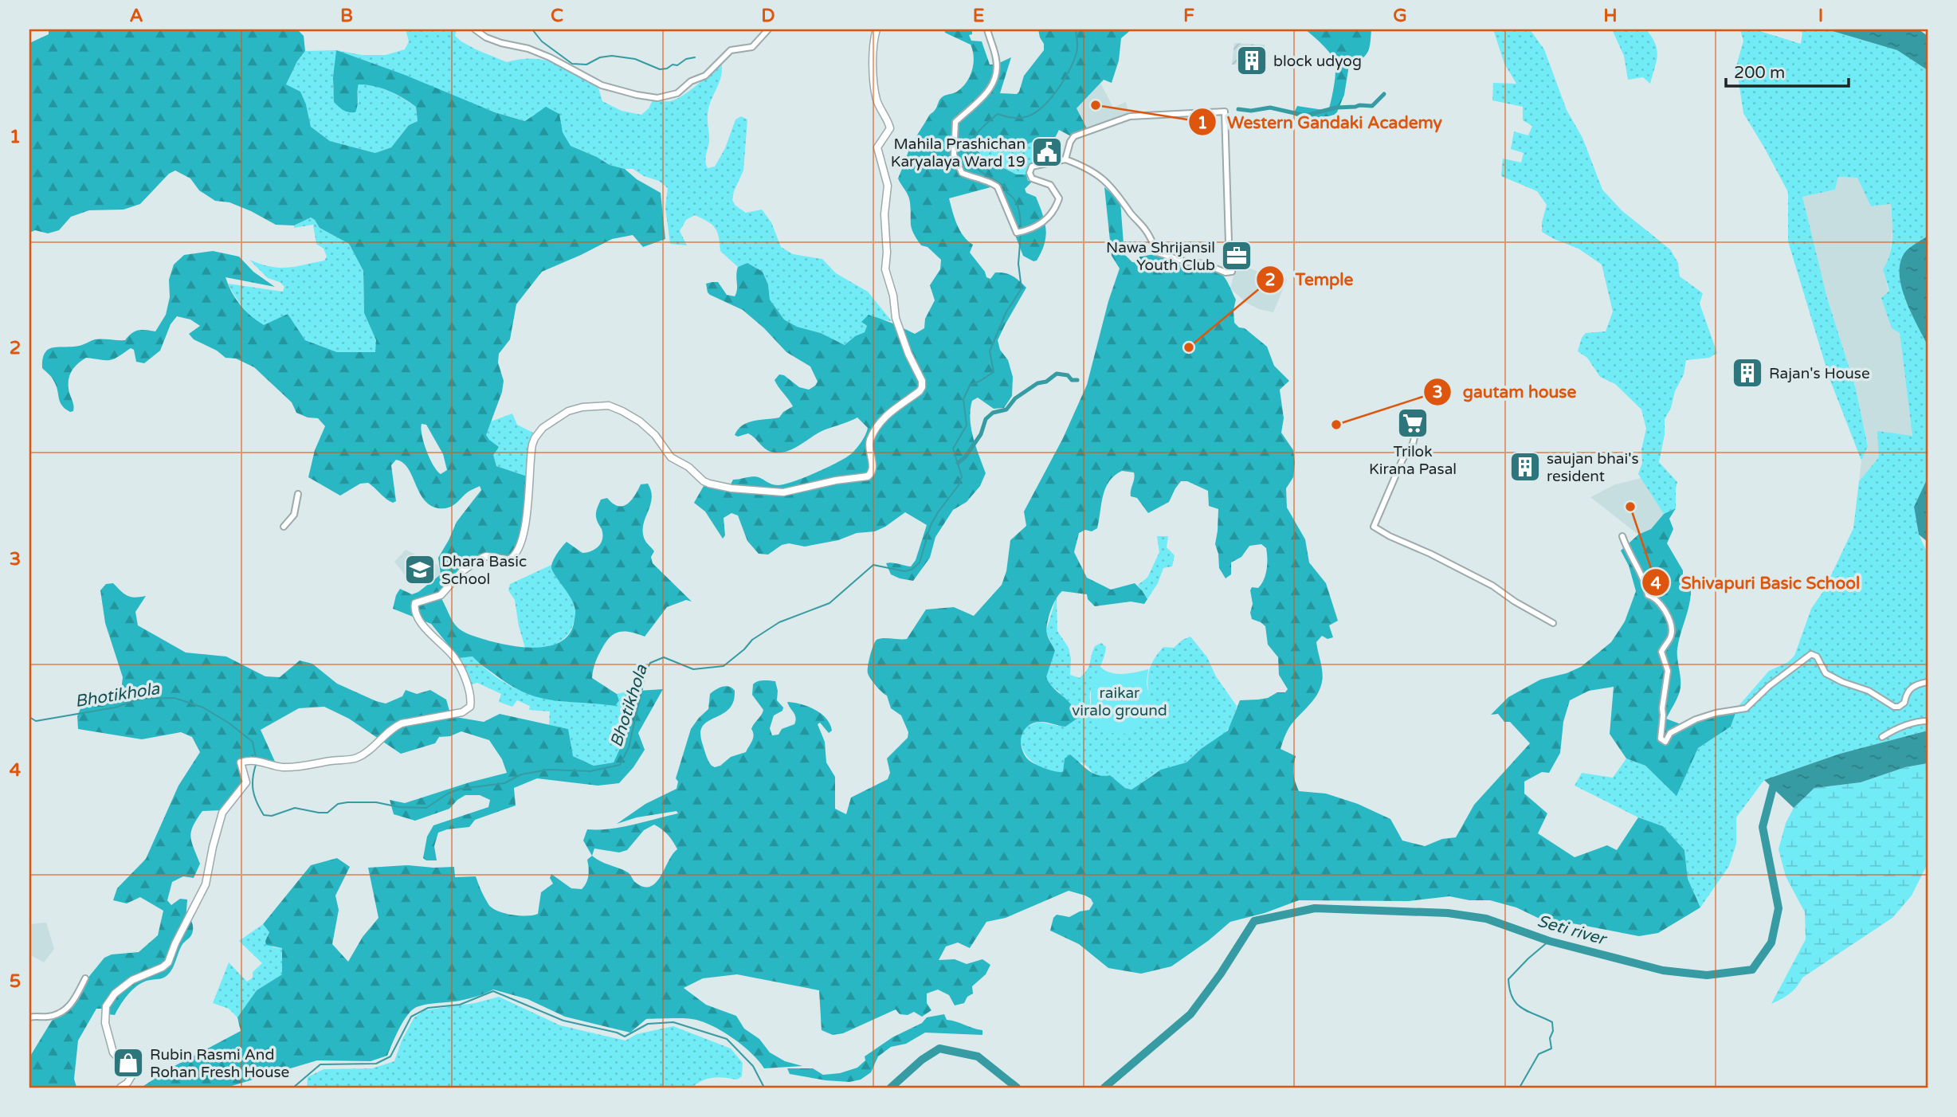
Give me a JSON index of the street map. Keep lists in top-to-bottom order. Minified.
{"water":["Bhotikhola","Seti river"],"parks":["raikar viralo ground"],"places":{"building":["block udyog","Rajan's House","saujan bhai's resident"],"other":["Western Gandaki Academy","Temple","gautam house","Shivapuri Basic School"],"public building":["Mahila Prashichan Karyalaya Ward 19"],"office":["Nawa Shrijansil Youth Club"],"supermarket":["Trilok Kirana Pasal"],"school or university":["Dhara Basic School"],"shop":["Rubin Rasmi And Rohan Fresh House"]},"scale_bar":"200 m","grid":{"columns":["A","B","C","D","E","F","G","H","I"],"rows":["1","2","3","4","5"]}}
